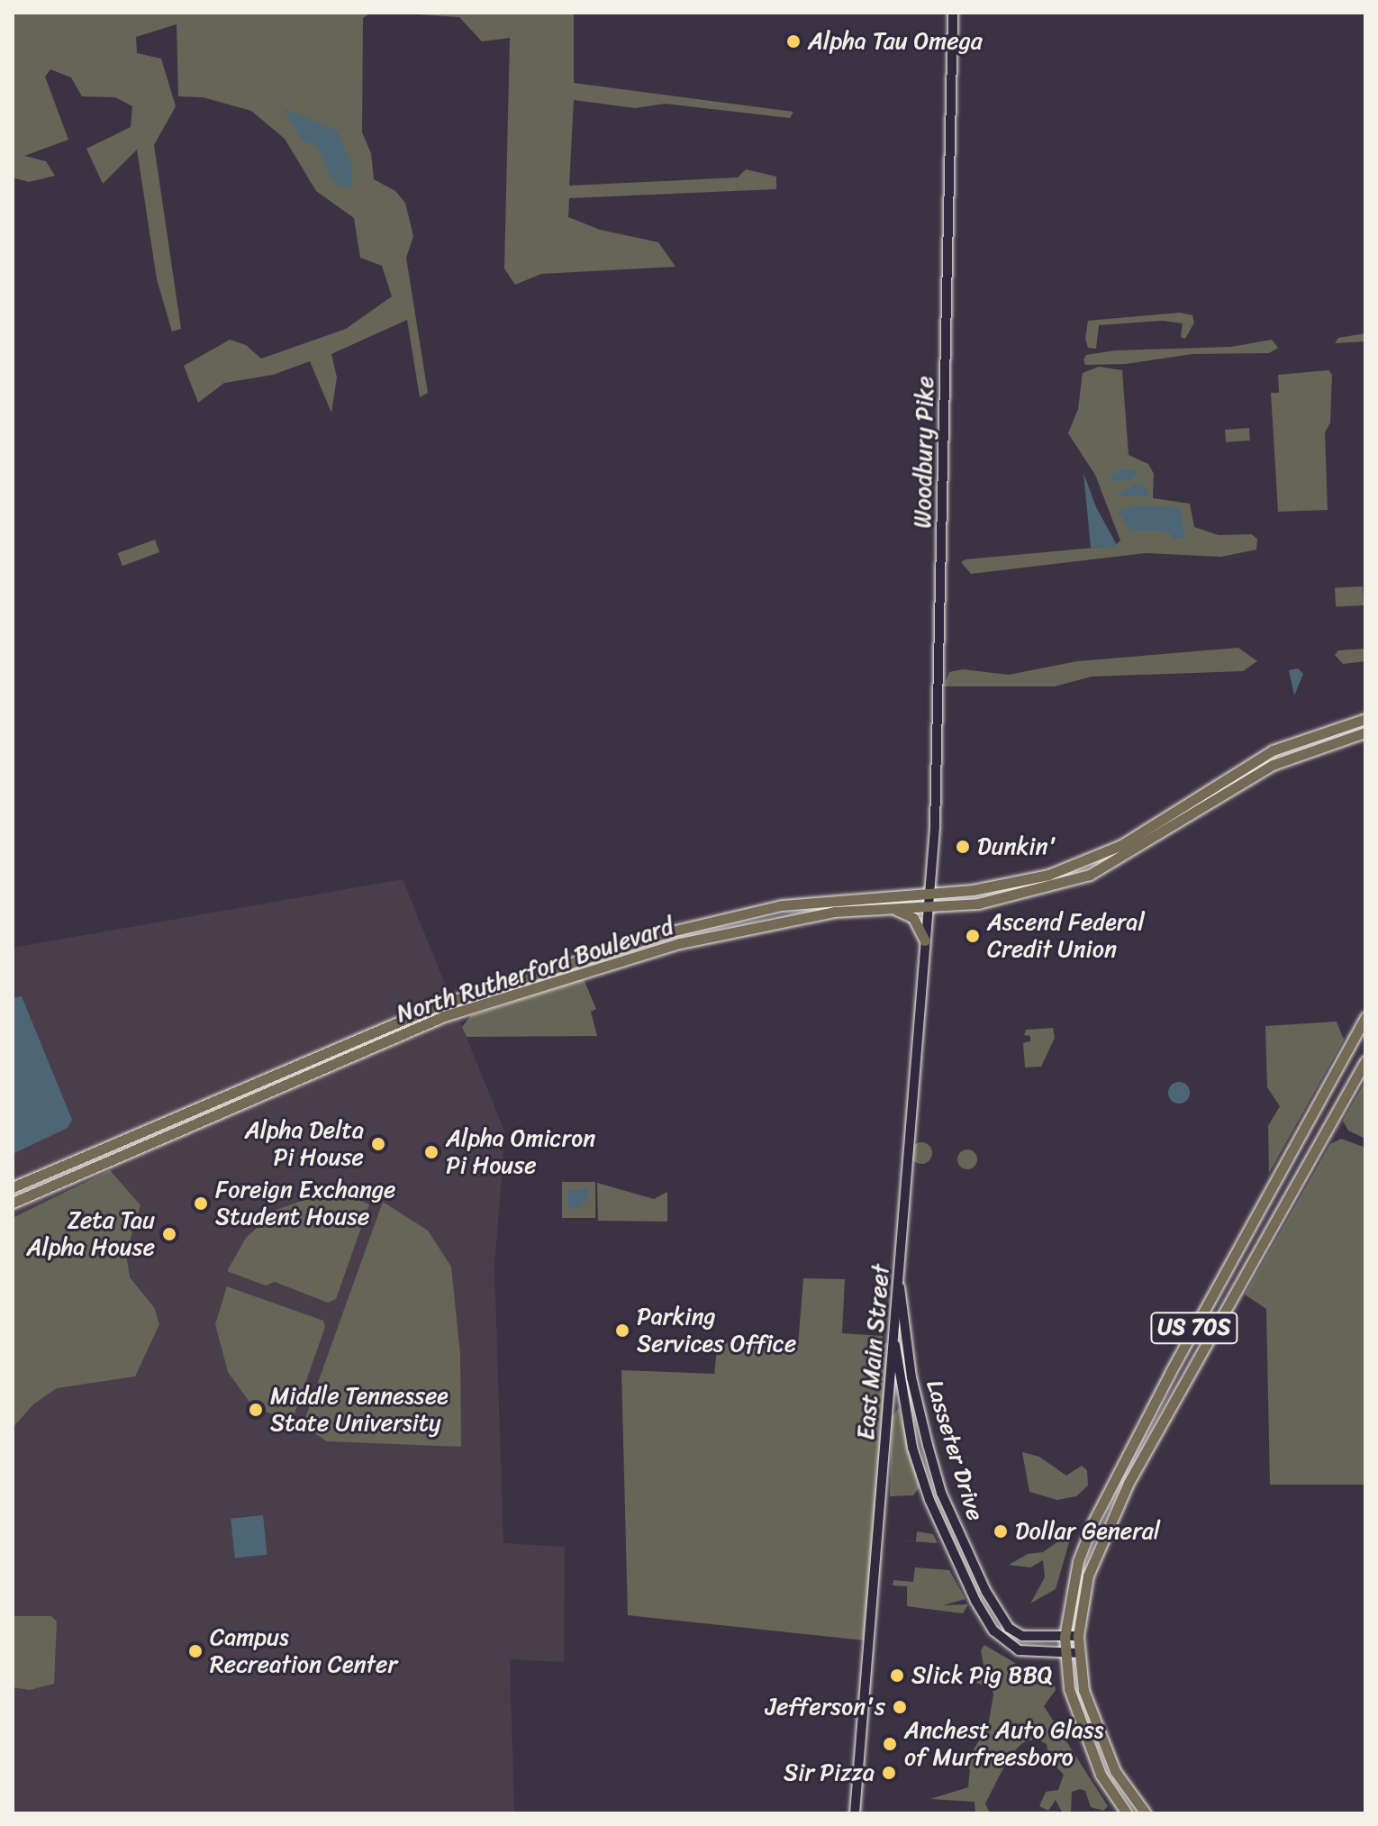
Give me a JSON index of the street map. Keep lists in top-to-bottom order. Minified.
{"streets":{"main road":["North Rutherford Boulevard","US 70S"],"street":["Woodbury Pike","East Main Street","Lasseter Drive"]},"crossings":[["Woodbury Pike","North Rutherford Boulevard"],["Woodbury Pike","East Main Street"],["North Rutherford Boulevard","East Main Street"],["US 70S","Lasseter Drive"],["East Main Street","Lasseter Drive"]],"places":["Alpha Tau Omega","Dunkin'","Ascend Federal Credit Union","Alpha Delta Pi House","Alpha Omicron Pi House","Foreign Exchange Student House","Zeta Tau Alpha House","Parking Services Office","Middle Tennessee State University","Dollar General","Campus Recreation Center","Slick Pig BBQ","Jefferson's","Anchest Auto Glass of Murfreesboro","Sir Pizza"]}
